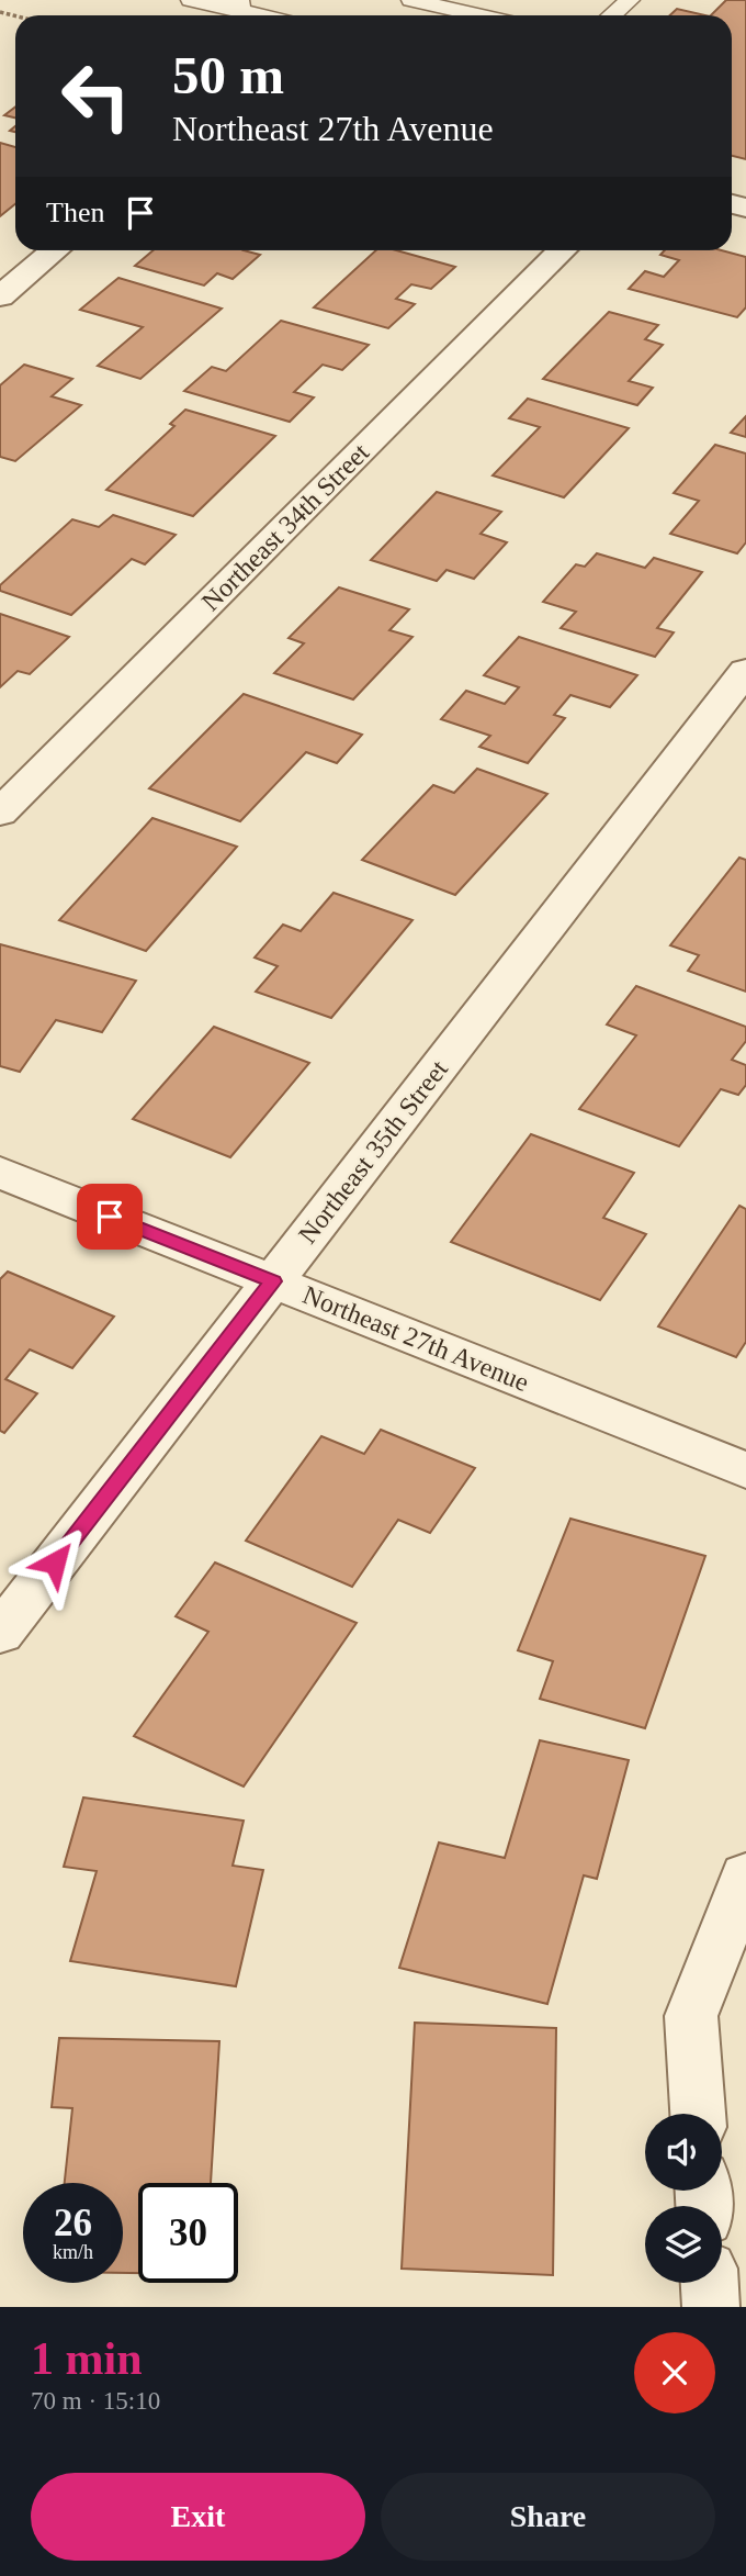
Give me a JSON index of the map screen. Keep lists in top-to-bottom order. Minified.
{"streets":{"street":["Northeast 34th Street","Northeast 35th Street","Northeast 27th Avenue"]},"crossings":[["Northeast 35th Street","Northeast 27th Avenue"]],"page":{"turn":["50 m","Northeast 27th Avenue"],"then":"Then","speed":"26 km/h","limit":"30","heading":["1 min","70 m · 15:10"],"buttons":["Exit","Share"]}}
